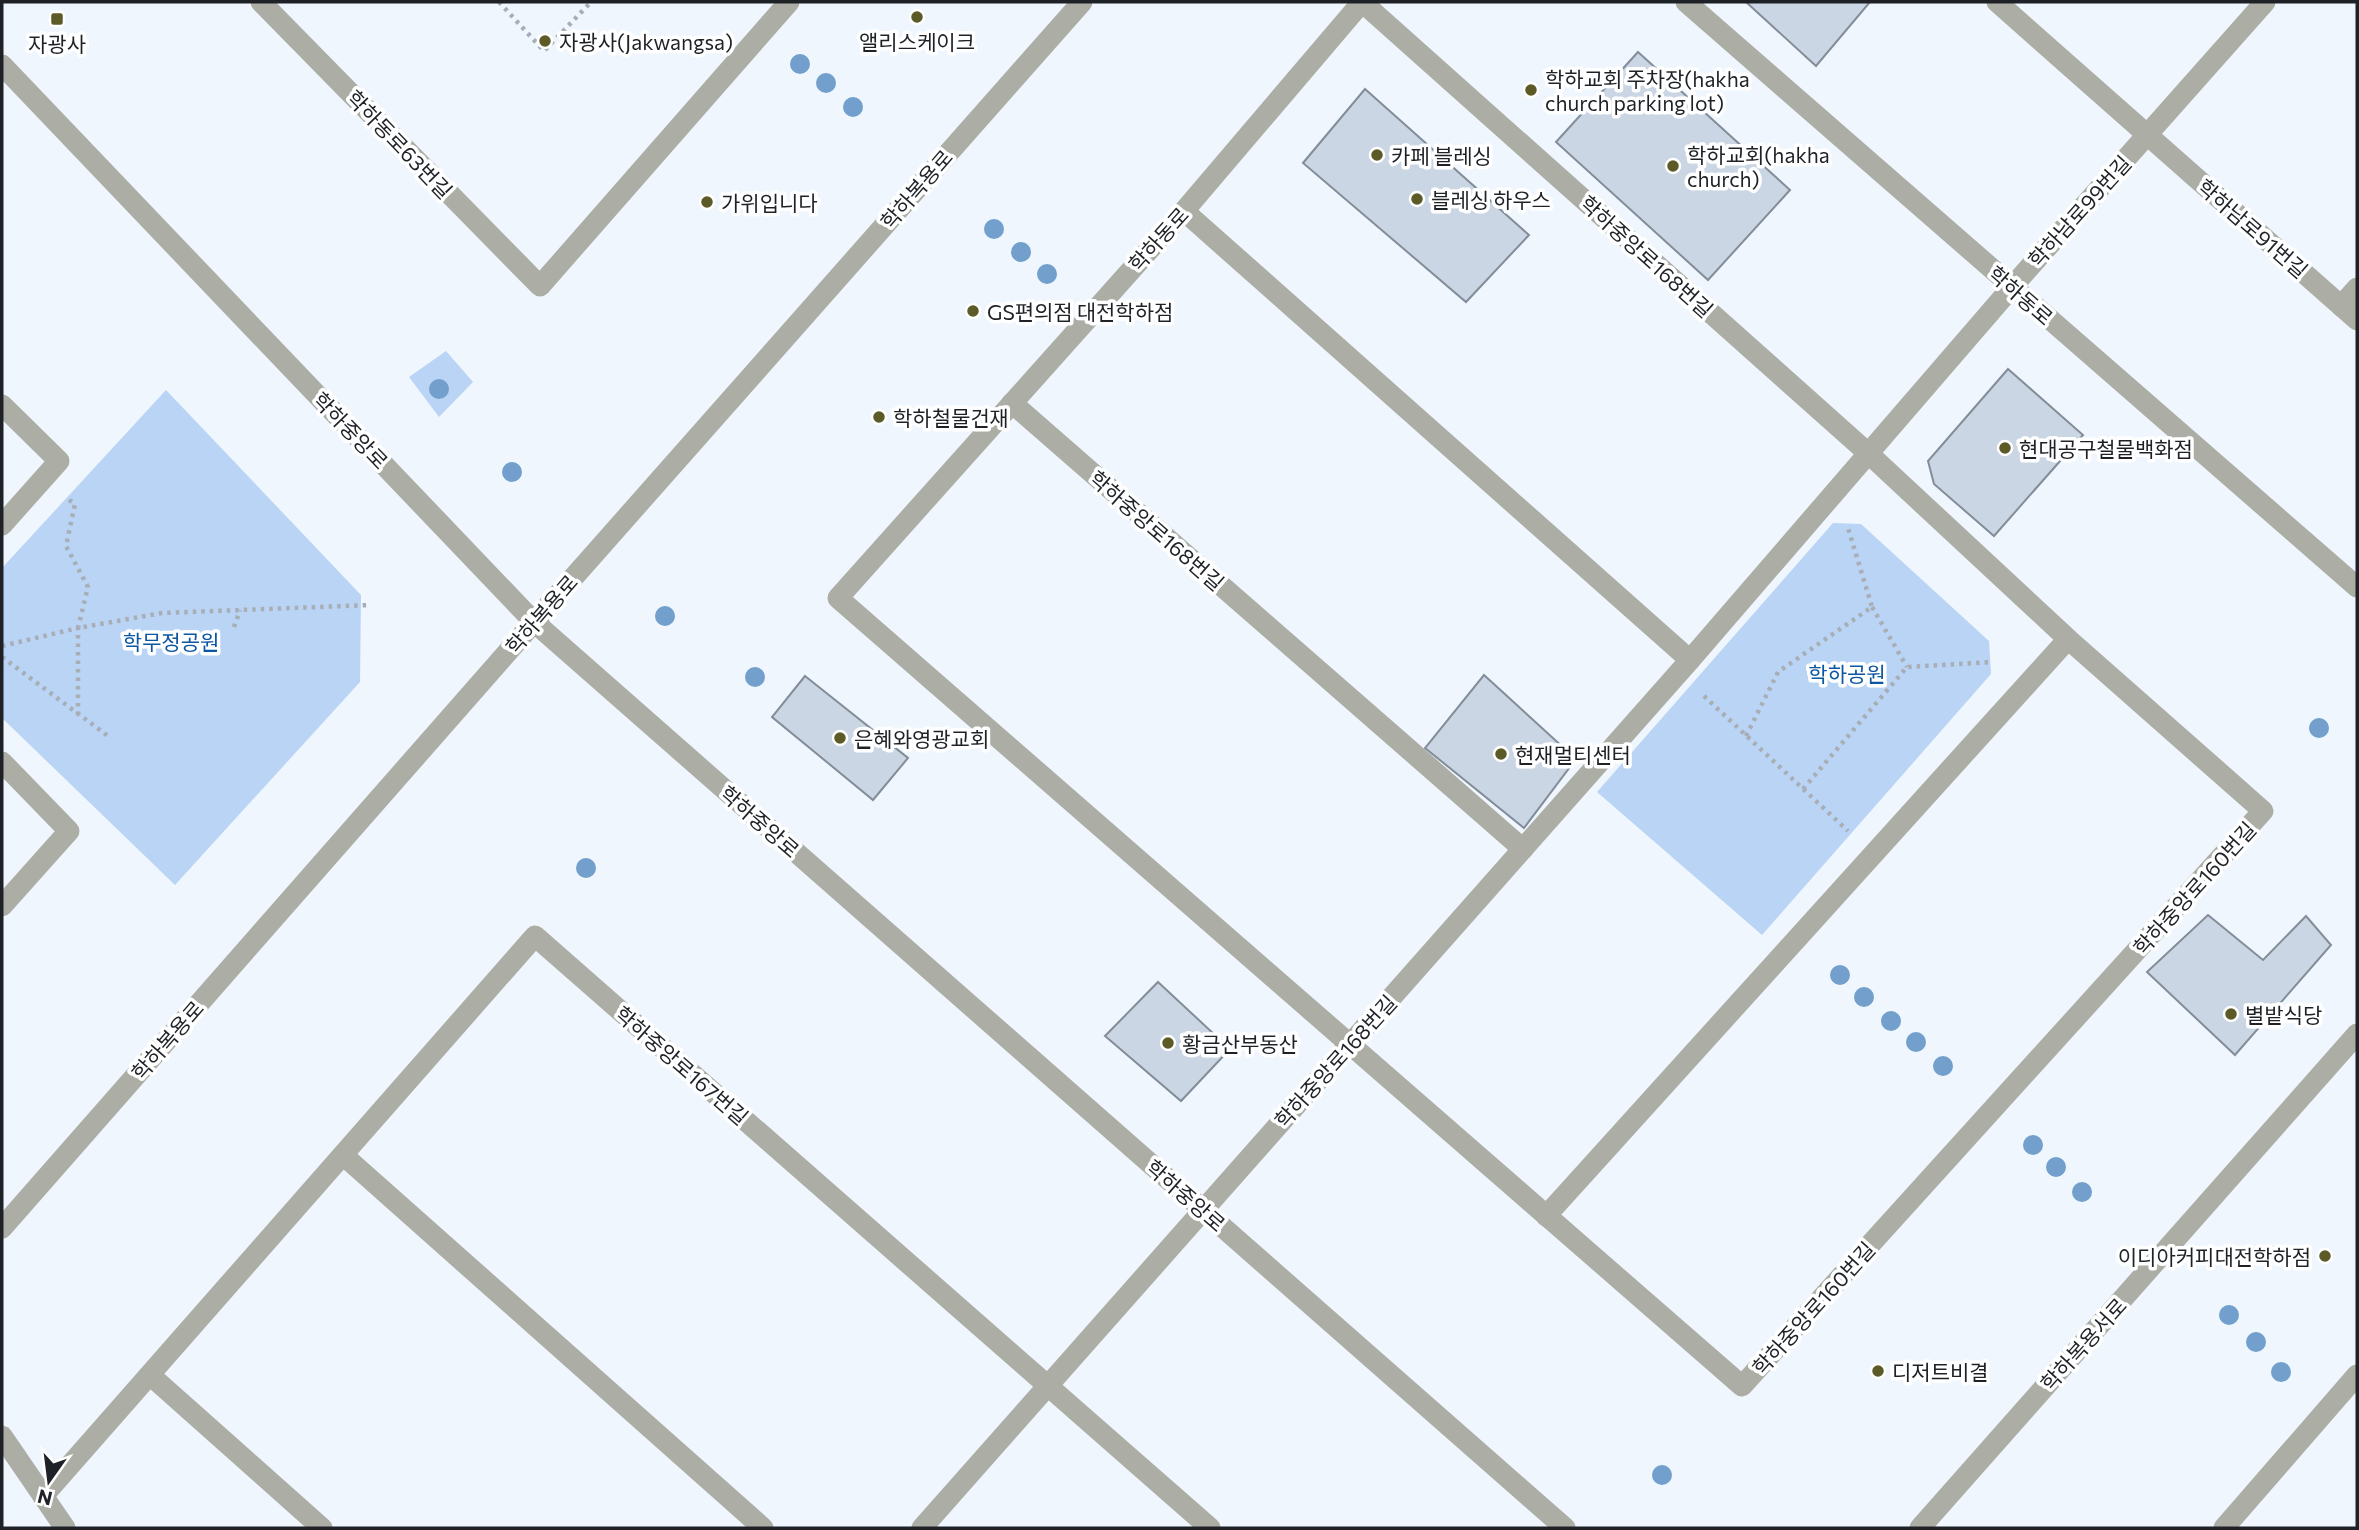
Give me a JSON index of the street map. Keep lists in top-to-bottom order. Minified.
{"streets":{"street":["학하동로63번길","학하복용로","학하남로99번길","학하남로91번길","학하동로","학하중앙로168번길","학하중앙로","학하중앙로160번길","학하중앙로167번길","학하복용서로"]},"crossings":[["학하복용로","학하중앙로"],["학하남로99번길","학하남로91번길"],["학하남로99번길","학하동로"],["학하남로99번길","학하중앙로168번길"],["학하동로","학하중앙로168번길"],["학하중앙로168번길","학하중앙로"]],"parks":["학무정공원","학하공원"],"places":{"other":["앨리스케이크","자광사(Jakwangsa)","학하교회 주차장(hakha church parking lot)","카페 블레싱","학하교회(hakha church)","블레싱 하우스","가위입니다","GS편의점 대전학하점","학하철물건재","현대공구철물백화점","은혜와영광교회","현재멀티센터","별밭식당","황금산부동산","이디아커피대전학하점","디저트비결"],"transit":["자광사"]},"north":"bottom"}
